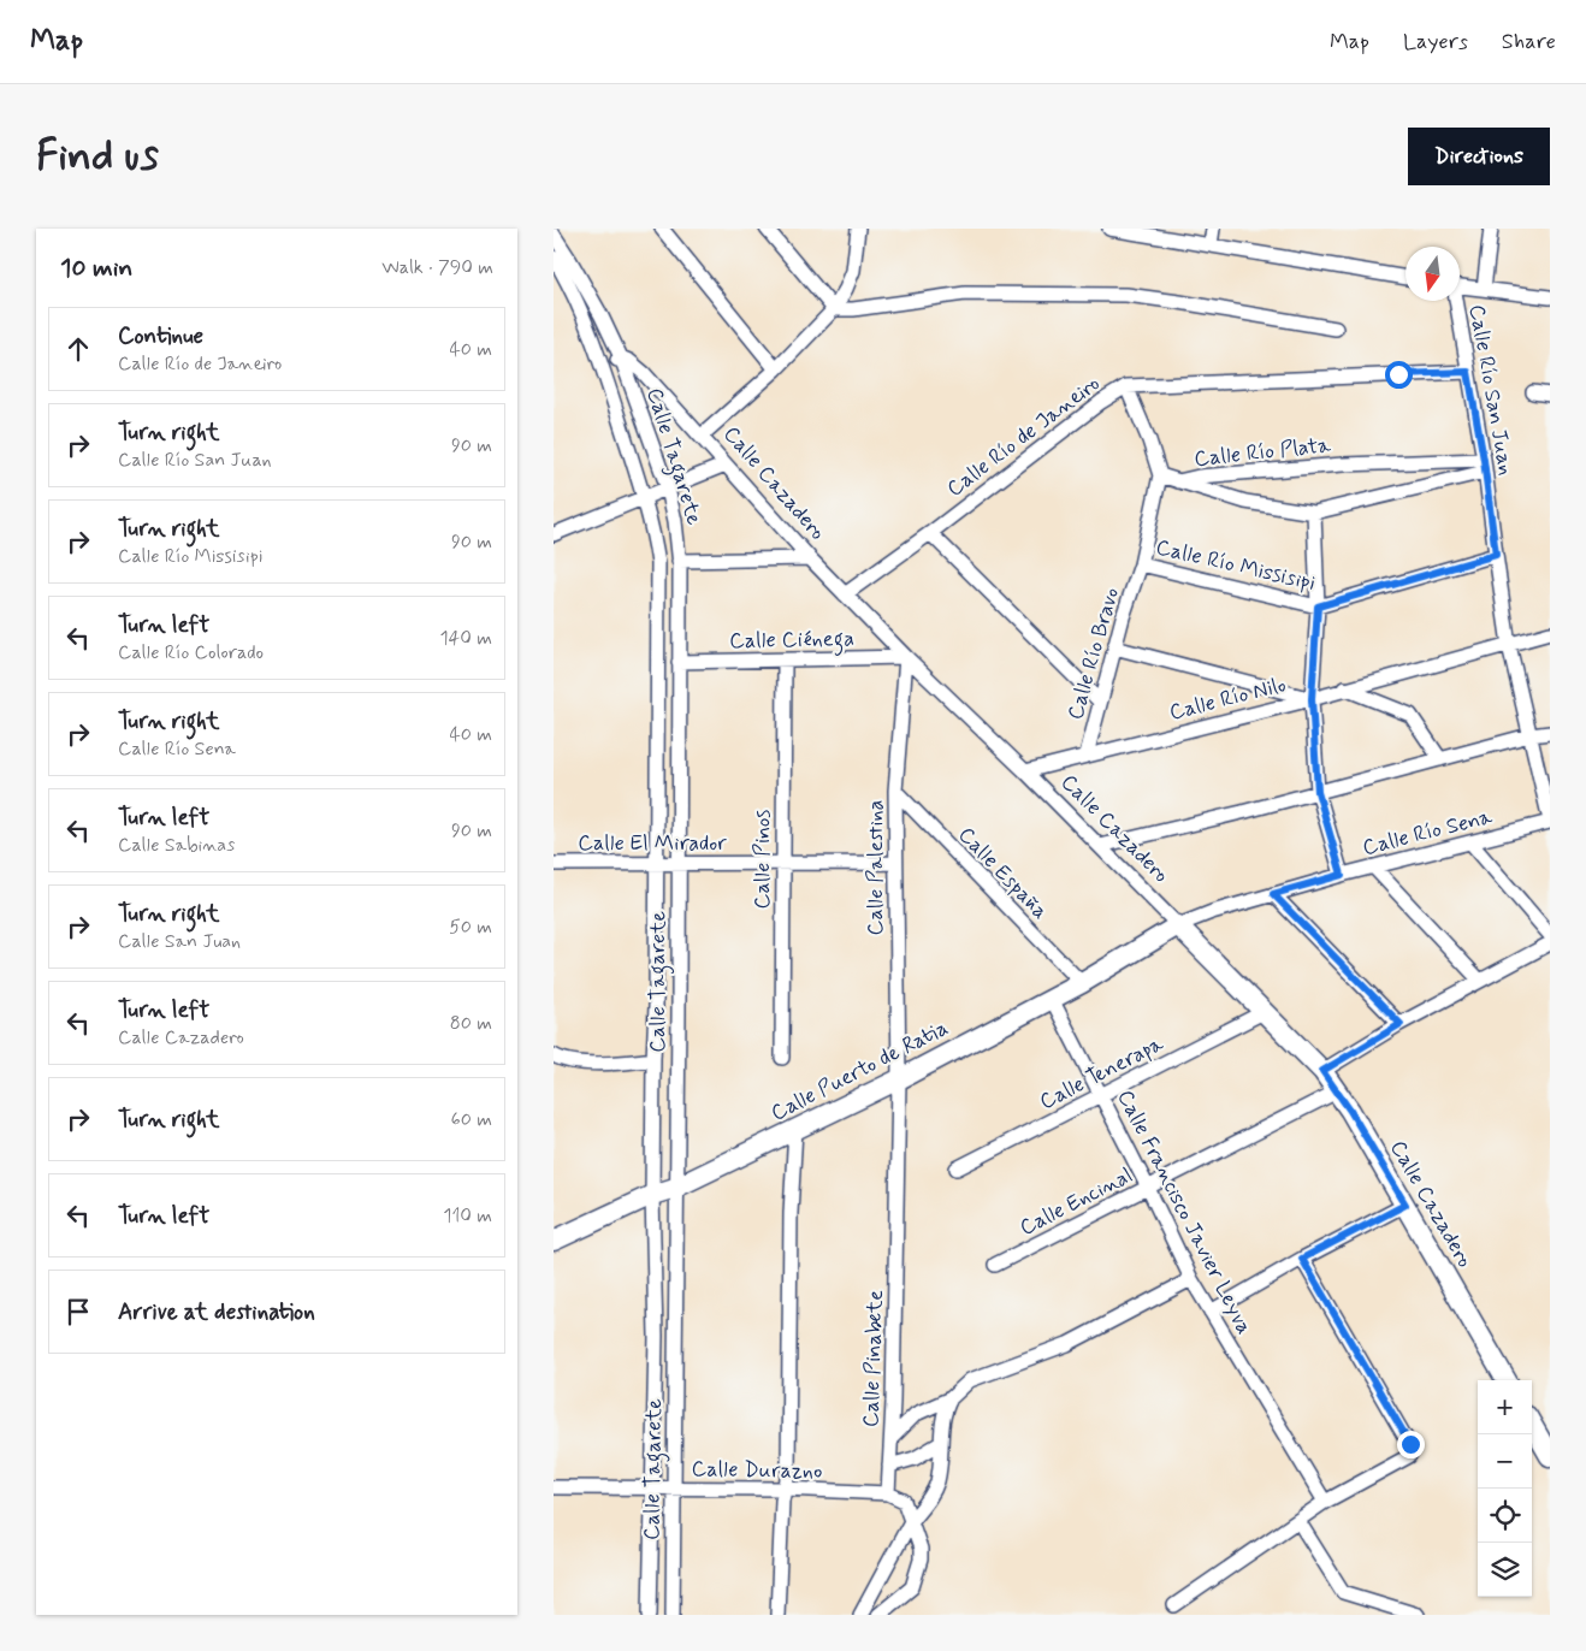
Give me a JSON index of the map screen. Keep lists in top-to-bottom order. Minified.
{"streets":{"street":["Calle Río San Juan","Calle Río de Janeiro","Calle Río Plata","Calle Tagarete","Calle Cazadero","Calle Río Missisipi","Calle Ciénega","Calle Río Bravo","Calle Río Nilo","Calle Río Sena","Calle El Mirador","Calle Pinos","Calle Palestina","Calle España","Calle Puerto de Ratia","Calle Tenerapa","Calle Encinal","Calle Francisco Javier Leyva","Calle Pinabete","Calle Durazno"]},"crossings":[["Calle Río San Juan","Calle Río de Janeiro"],["Calle Río San Juan","Calle Río Plata"],["Calle Río San Juan","Calle Río Missisipi"],["Calle Río San Juan","Calle Río Nilo"],["Calle Río San Juan","Calle Río Sena"],["Calle Río de Janeiro","Calle Cazadero"],["Calle Tagarete","Calle Cazadero"],["Calle Tagarete","Calle Ciénega"],["Calle Tagarete","Calle El Mirador"],["Calle Tagarete","Calle Puerto de Ratia"],["Calle Tagarete","Calle Durazno"],["Calle Cazadero","Calle Ciénega"],["Calle Cazadero","Calle Río Nilo"],["Calle Cazadero","Calle Río Sena"],["Calle Cazadero","Calle Palestina"],["Calle Cazadero","Calle Puerto de Ratia"],["Calle Cazadero","Calle Tenerapa"],["Calle Cazadero","Calle Encinal"],["Calle Río Missisipi","Calle Río Bravo"],["Calle Ciénega","Calle Pinos"],["Calle Ciénega","Calle Palestina"],["Calle Río Bravo","Calle Río Nilo"],["Calle Río Sena","Calle Puerto de Ratia"],["Calle El Mirador","Calle Pinos"],["Calle El Mirador","Calle Palestina"],["Calle Palestina","Calle España"],["Calle Palestina","Calle Puerto de Ratia"],["Calle Palestina","Calle Pinabete"],["Calle España","Calle Puerto de Ratia"],["Calle Puerto de Ratia","Calle Francisco Javier Leyva"],["Calle Puerto de Ratia","Calle Pinabete"],["Calle Tenerapa","Calle Francisco Javier Leyva"],["Calle Encinal","Calle Francisco Javier Leyva"],["Calle Pinabete","Calle Durazno"]],"north":"bottom","page":{"header":"Map","nav":["Map","Layers","Share"],"buttons":"Directions","title":"Find us","heading":["10 min","Walk · 790 m"],"list":[["Continue","Calle Río de Janeiro","40 m"],["Turn right","Calle Río San Juan","90 m"],["Turn right","Calle Río Missisipi","90 m"],["Turn left","Calle Río Colorado","140 m"],["Turn right","Calle Río Sena","40 m"],["Turn left","Calle Sabinas","90 m"],["Turn right","Calle San Juan","50 m"],["Turn left","Calle Cazadero","80 m"],["Turn right","60 m"],["Turn left","110 m"],"Arrive at destination"],"map_buttons":["+","−"]}}
